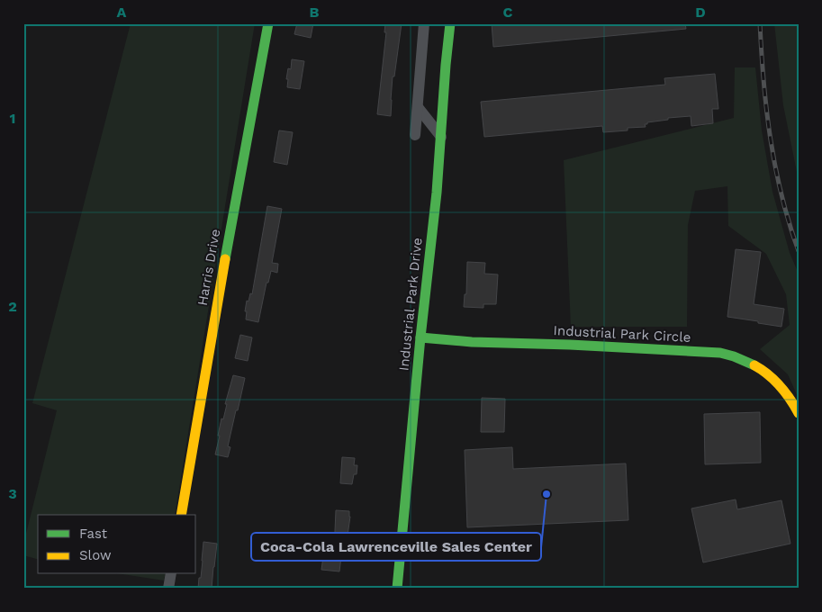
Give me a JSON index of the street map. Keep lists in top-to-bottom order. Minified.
{"streets":{"street":["Harris Drive","Industrial Park Drive","Industrial Park Circle"]},"crossings":[["Industrial Park Drive","Industrial Park Circle"]],"places":["Coca-Cola Lawrenceville Sales Center"],"legend":["Fast","Slow"],"grid":{"columns":["A","B","C","D"],"rows":["1","2","3"]}}
